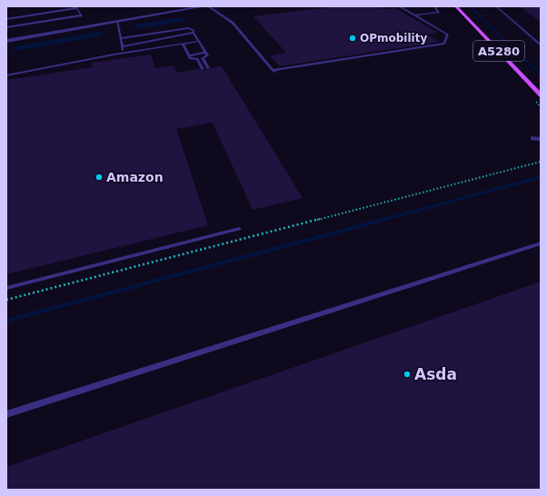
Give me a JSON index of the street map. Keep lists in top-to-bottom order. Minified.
{"streets":{"main road":["A5280"]},"places":["OPmobility","Amazon","Asda"]}
